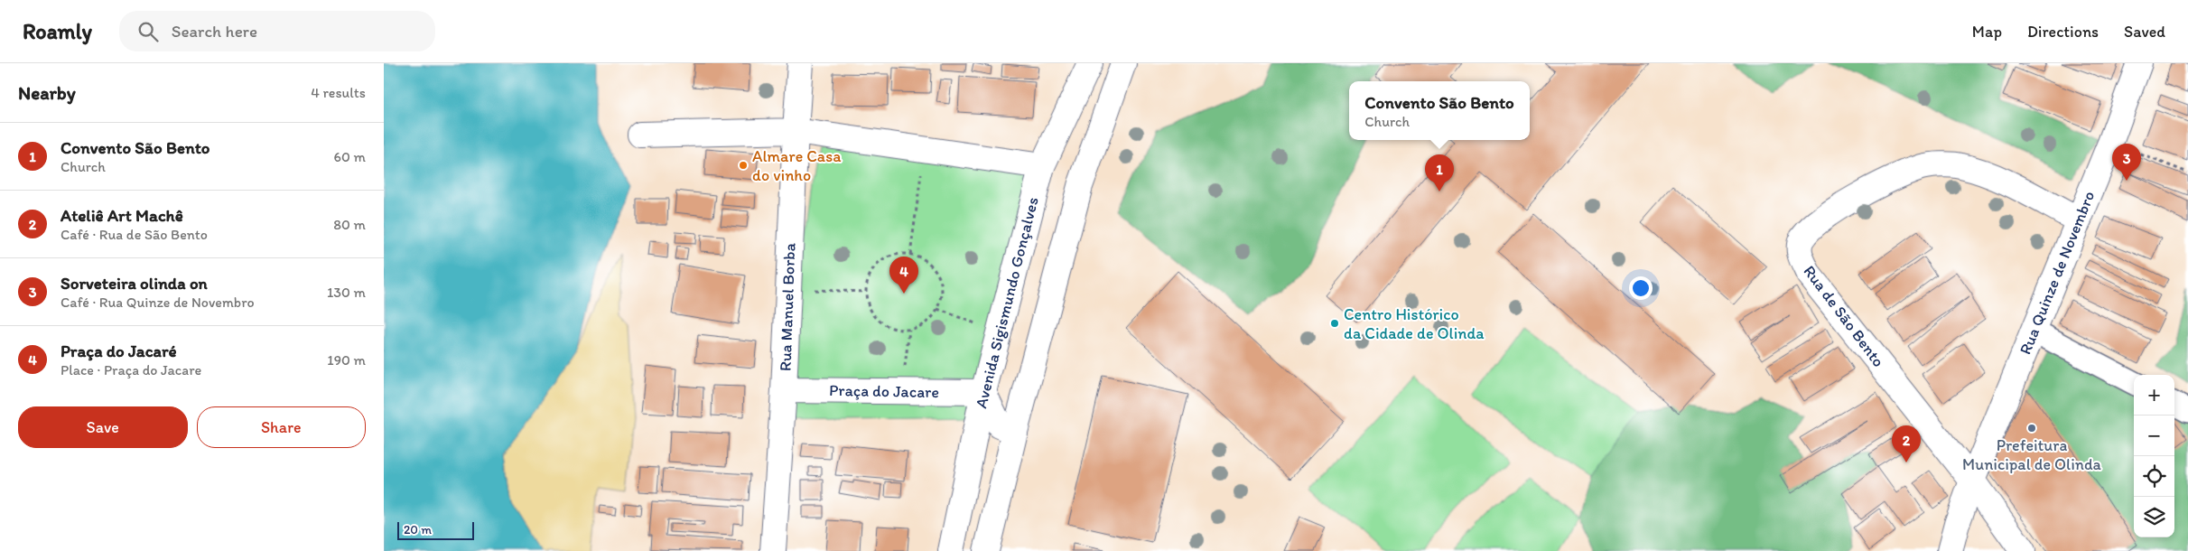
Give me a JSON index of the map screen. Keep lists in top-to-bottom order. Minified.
{"streets":{"street":["Rua Quinze de Novembro","Avenida Sigismundo Gonçalves","Rua Manuel Borba","Rua de São Bento","Praça do Jacare"]},"crossings":[["Rua Quinze de Novembro","Rua de São Bento"],["Avenida Sigismundo Gonçalves","Praça do Jacare"],["Rua Manuel Borba","Praça do Jacare"]],"places":["Almare Casa do vinho","Centro Histórico da Cidade de Olinda","Prefeitura Municipal de Olinda"],"scale_bar":"20 m","page":{"header":"Roamly","search":"Search here","nav":["Map","Directions","Saved"],"heading":["Nearby","4 results"],"popup":["Convento São Bento","Church"],"list":[{"mark":"1","name":"Convento São Bento","note":"Church","value":"60 m"},{"mark":"2","name":"Ateliê Art Machê","note":"Café · Rua de São Bento","value":"80 m"},{"mark":"3","name":"Sorveteira olinda on","note":"Café · Rua Quinze de Novembro","value":"130 m"},{"mark":"4","name":"Praça do Jacaré","note":"Place · Praça do Jacare","value":"190 m"}],"pins":["3","1","4","2"],"map_buttons":["+","−"],"buttons":["Save","Share"],"scale":"20 m"}}
